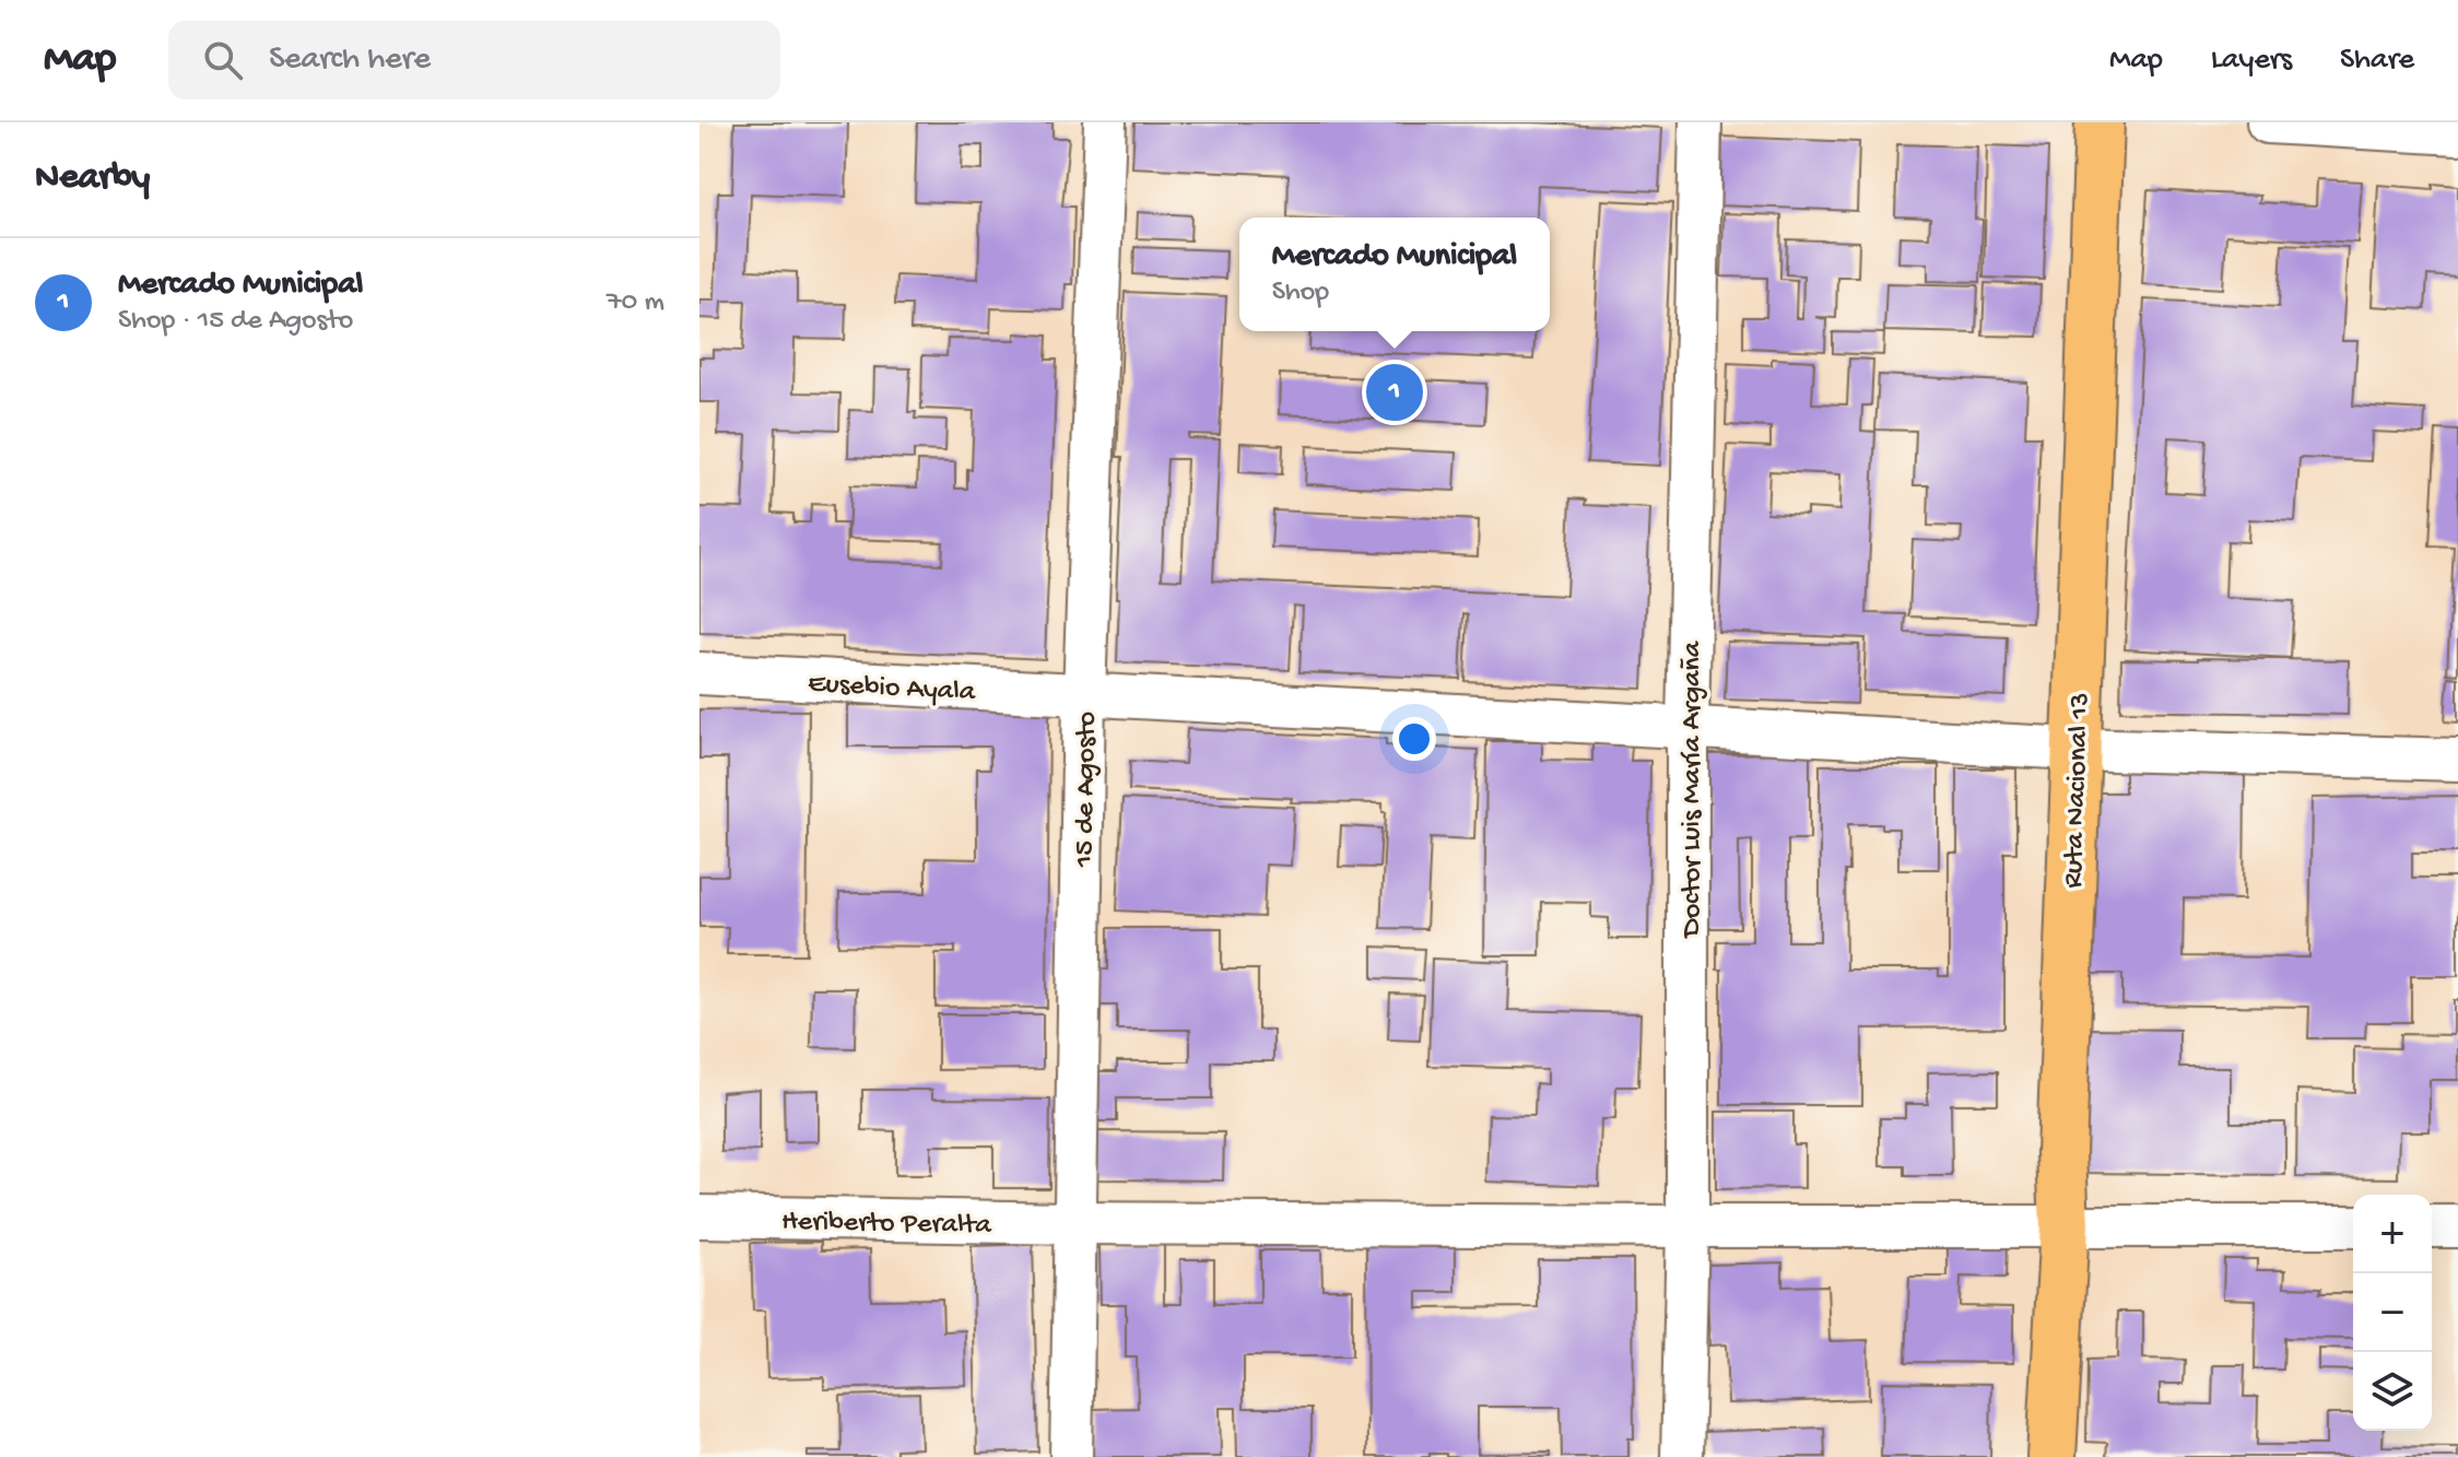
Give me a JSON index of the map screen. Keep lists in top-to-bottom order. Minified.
{"streets":{"highway":["Ruta Nacional 13"],"street":["Eusebio Ayala","15 de Agosto","Doctor Luis María Argaña","Heriberto Peralta"]},"crossings":[["Eusebio Ayala","15 de Agosto"],["Eusebio Ayala","Doctor Luis María Argaña"],["Eusebio Ayala","Ruta Nacional 13"],["15 de Agosto","Heriberto Peralta"],["Doctor Luis María Argaña","Heriberto Peralta"],["Ruta Nacional 13","Heriberto Peralta"]],"page":{"header":"Map","search":"Search here","nav":["Map","Layers","Share"],"heading":"Nearby","popup":["Mercado Municipal","Shop"],"list":[{"mark":"1","name":"Mercado Municipal","note":"Shop · 15 de Agosto","value":"70 m"}],"pins":"1","map_buttons":["+","−"]}}
